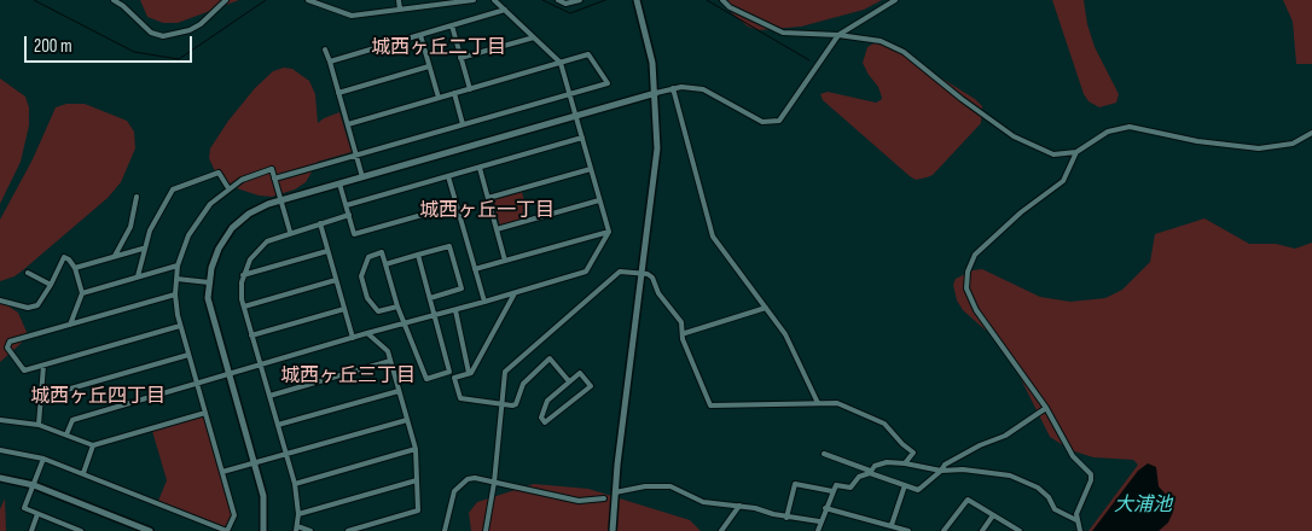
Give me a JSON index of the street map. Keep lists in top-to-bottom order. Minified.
{"districts":["城西ヶ丘二丁目","城西ヶ丘一丁目","城西ヶ丘三丁目","城西ヶ丘四丁目"],"water":["大浦池"],"scale_bar":"200 m"}
